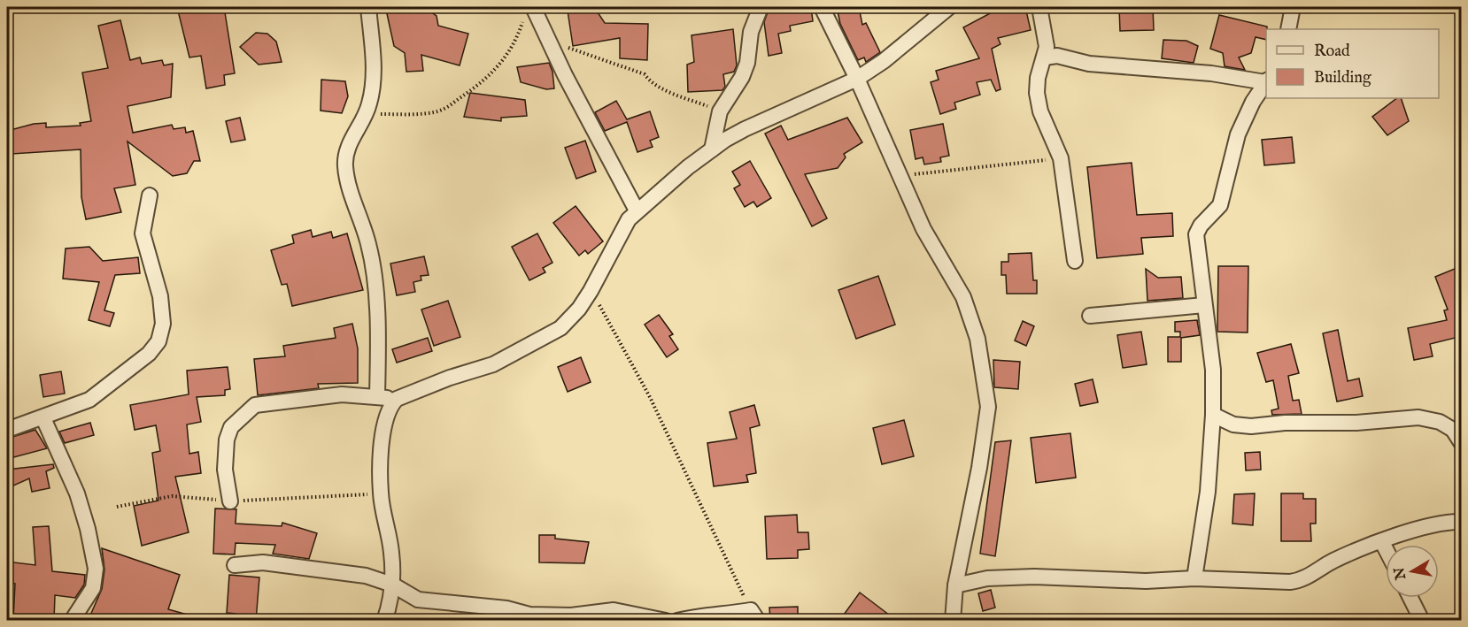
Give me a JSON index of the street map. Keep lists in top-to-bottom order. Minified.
{"legend":["Road","Building"],"north":"left"}
